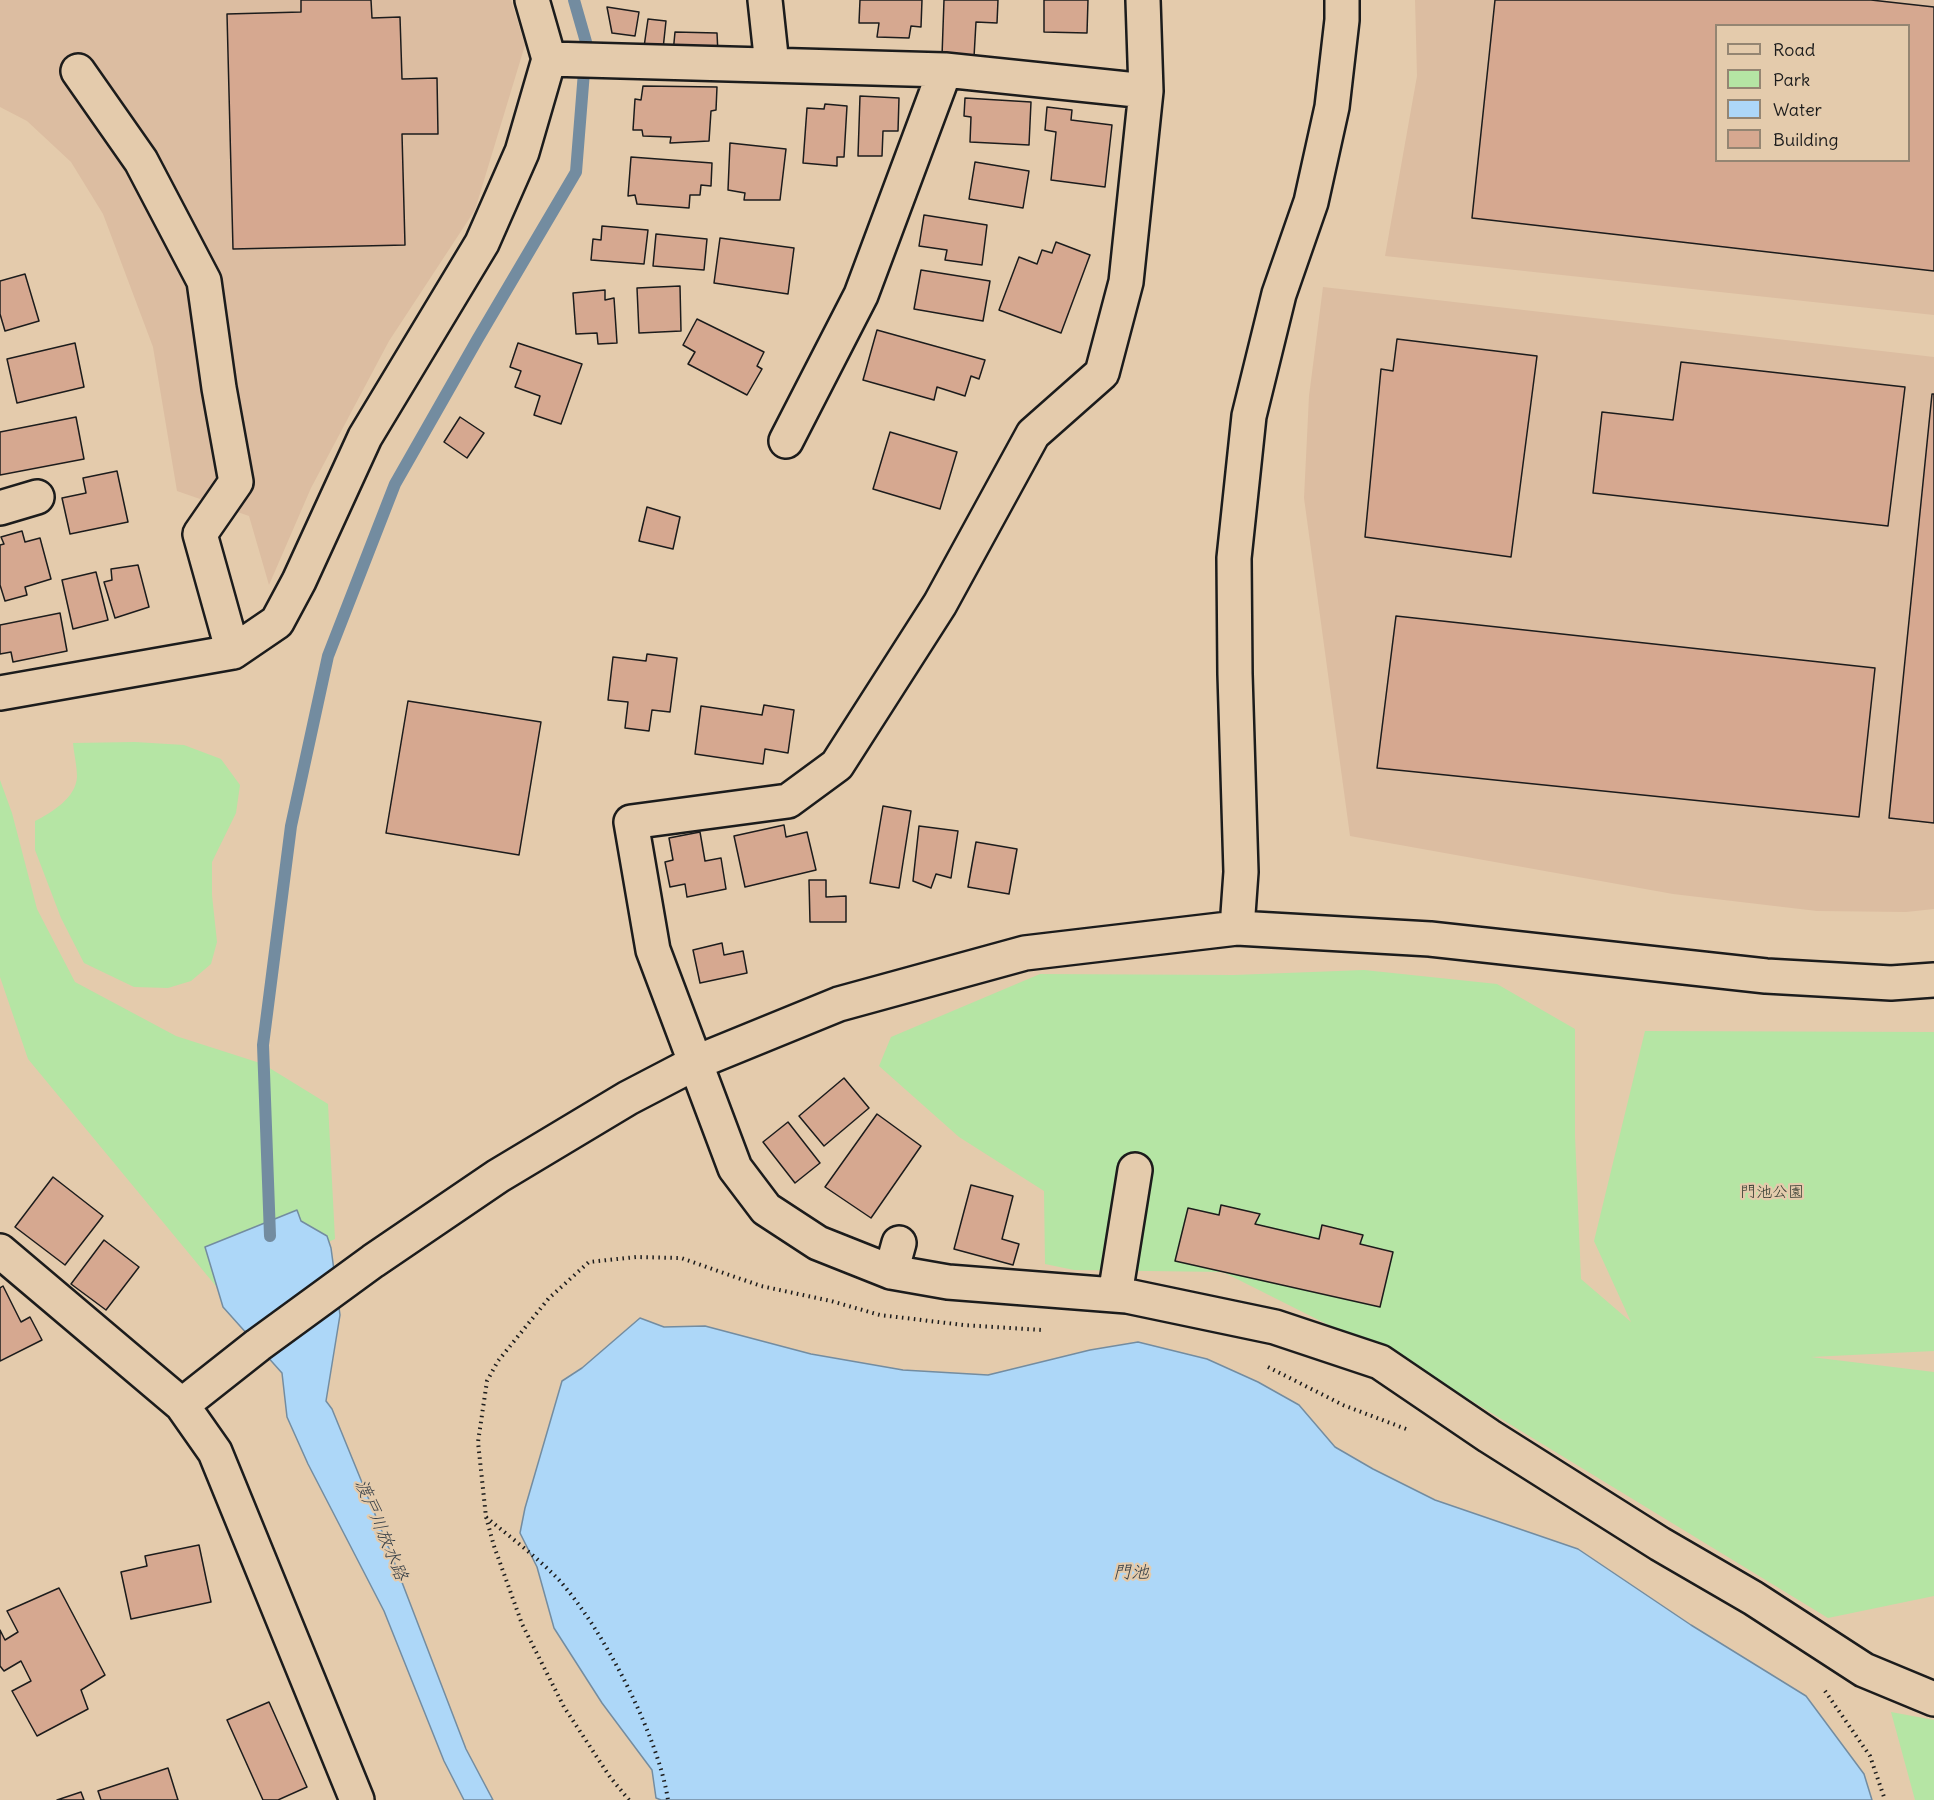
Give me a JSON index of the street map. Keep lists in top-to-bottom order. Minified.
{"water":["渡戸川放水路","門池"],"parks":["門池公園"],"legend":["Road","Park","Water","Building"]}
